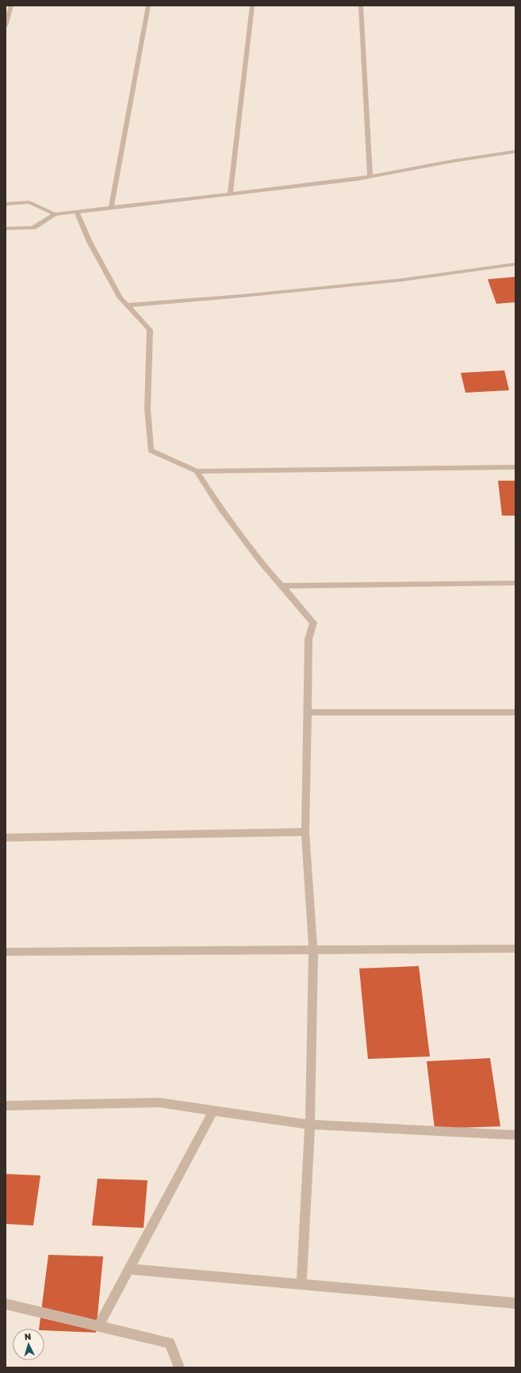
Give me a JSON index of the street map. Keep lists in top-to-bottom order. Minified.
{"north":"top"}
